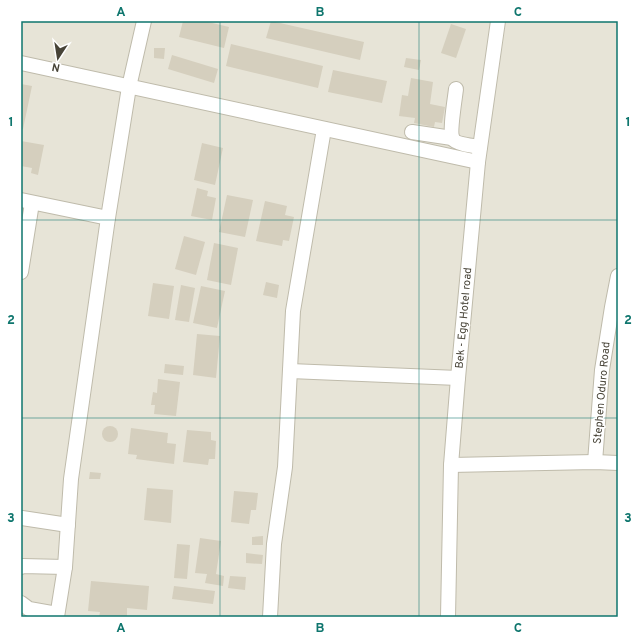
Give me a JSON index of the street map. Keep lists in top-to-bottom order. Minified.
{"streets":{"street":["Bek - Egg Hotel road","Stephen Oduro Road"]},"north":"bottom","grid":{"columns":["A","B","C"],"rows":["1","2","3"]}}
